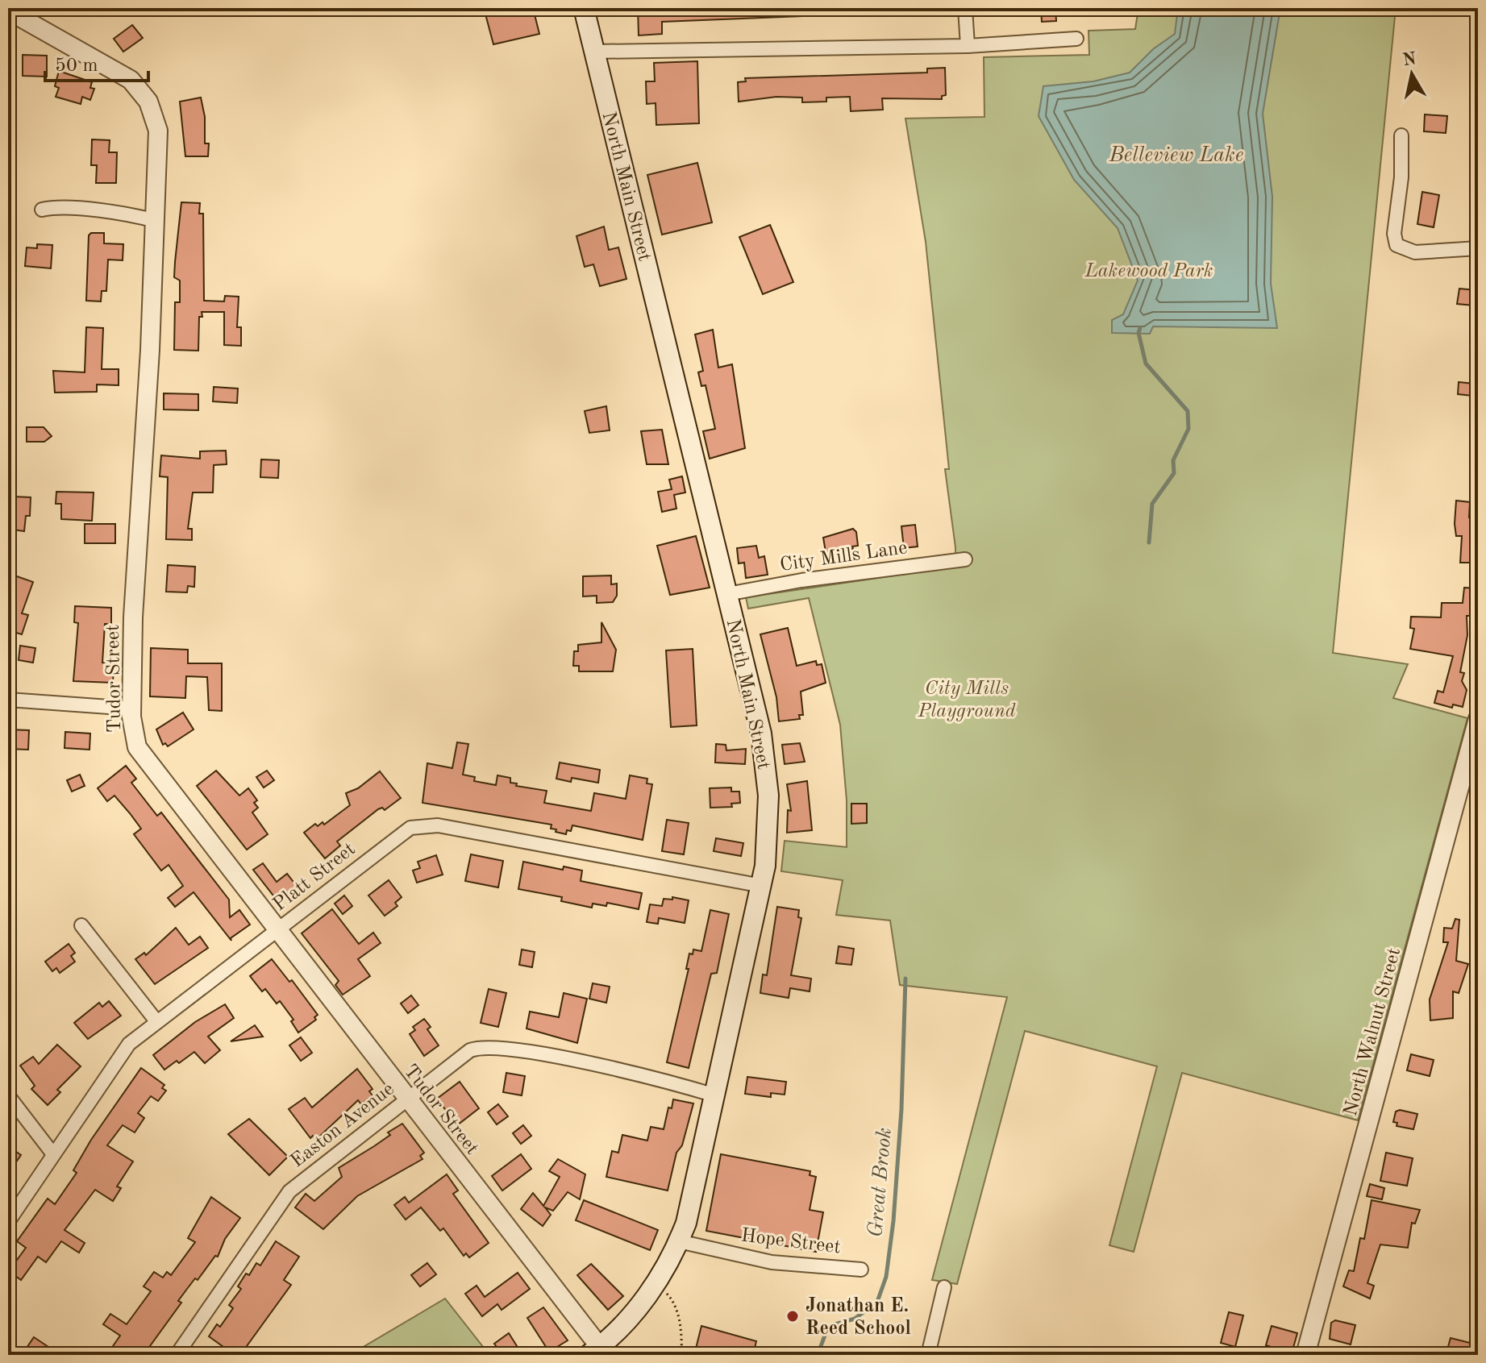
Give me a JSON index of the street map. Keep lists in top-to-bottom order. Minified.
{"streets":{"main road":["North Main Street"],"street":["City Mills Lane","Tudor Street","Platt Street","North Walnut Street","Easton Avenue","Hope Street"]},"crossings":[["North Main Street","City Mills Lane"],["North Main Street","Tudor Street"],["North Main Street","Platt Street"],["North Main Street","Easton Avenue"],["North Main Street","Hope Street"],["Tudor Street","Platt Street"],["Tudor Street","Easton Avenue"]],"water":["Belleview Lake","Great Brook"],"parks":["Lakewood Park","City Mills Playground"],"places":["Jonathan E. Reed School"],"scale_bar":"50 m","north":"top"}
